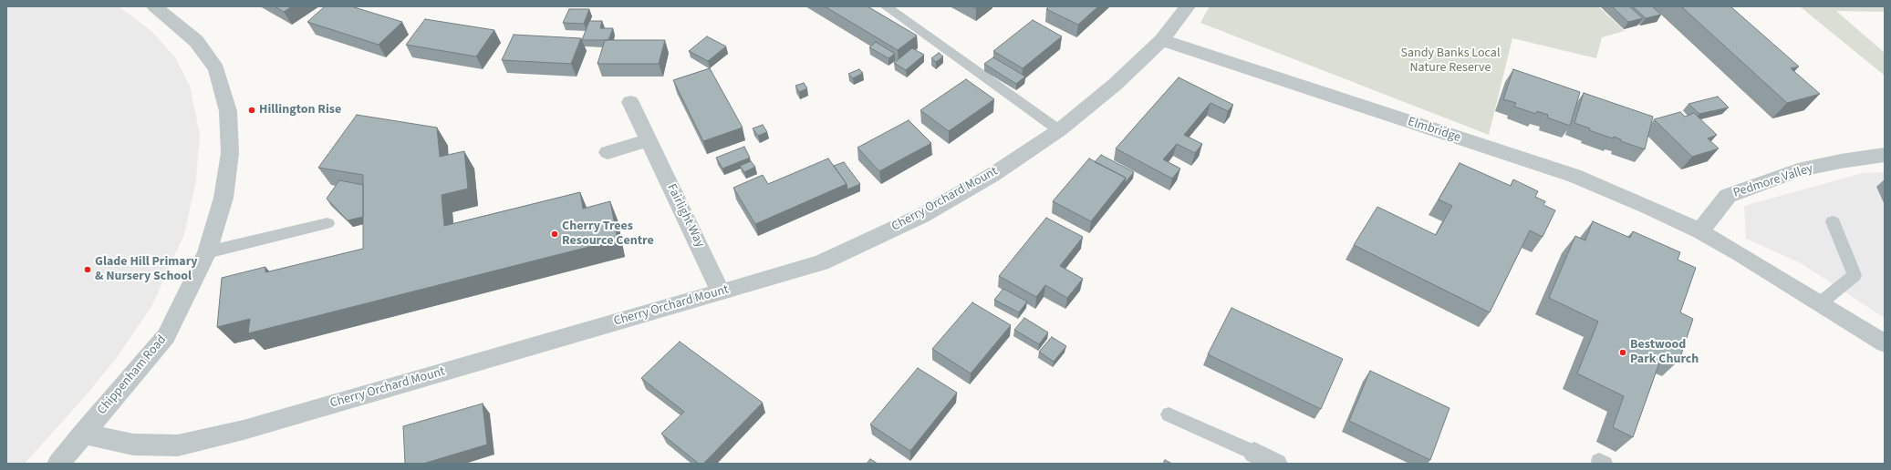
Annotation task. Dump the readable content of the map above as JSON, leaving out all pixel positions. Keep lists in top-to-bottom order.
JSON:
{
  "streets": {
    "street": [
      "Elmbridge",
      "Pedmore Valley",
      "Cherry Orchard Mount",
      "Fairlight Way",
      "Chippenham Road"
    ]
  },
  "crossings": [
    ["Elmbridge", "Pedmore Valley"],
    ["Elmbridge", "Cherry Orchard Mount"],
    ["Cherry Orchard Mount", "Fairlight Way"],
    ["Cherry Orchard Mount", "Chippenham Road"]
  ],
  "parks": ["Sandy Banks Local Nature Reserve"],
  "places": [
    "Hillington Rise",
    "Cherry Trees Resource Centre",
    "Glade Hill Primary & Nursery School",
    "Bestwood Park Church"
  ]
}
